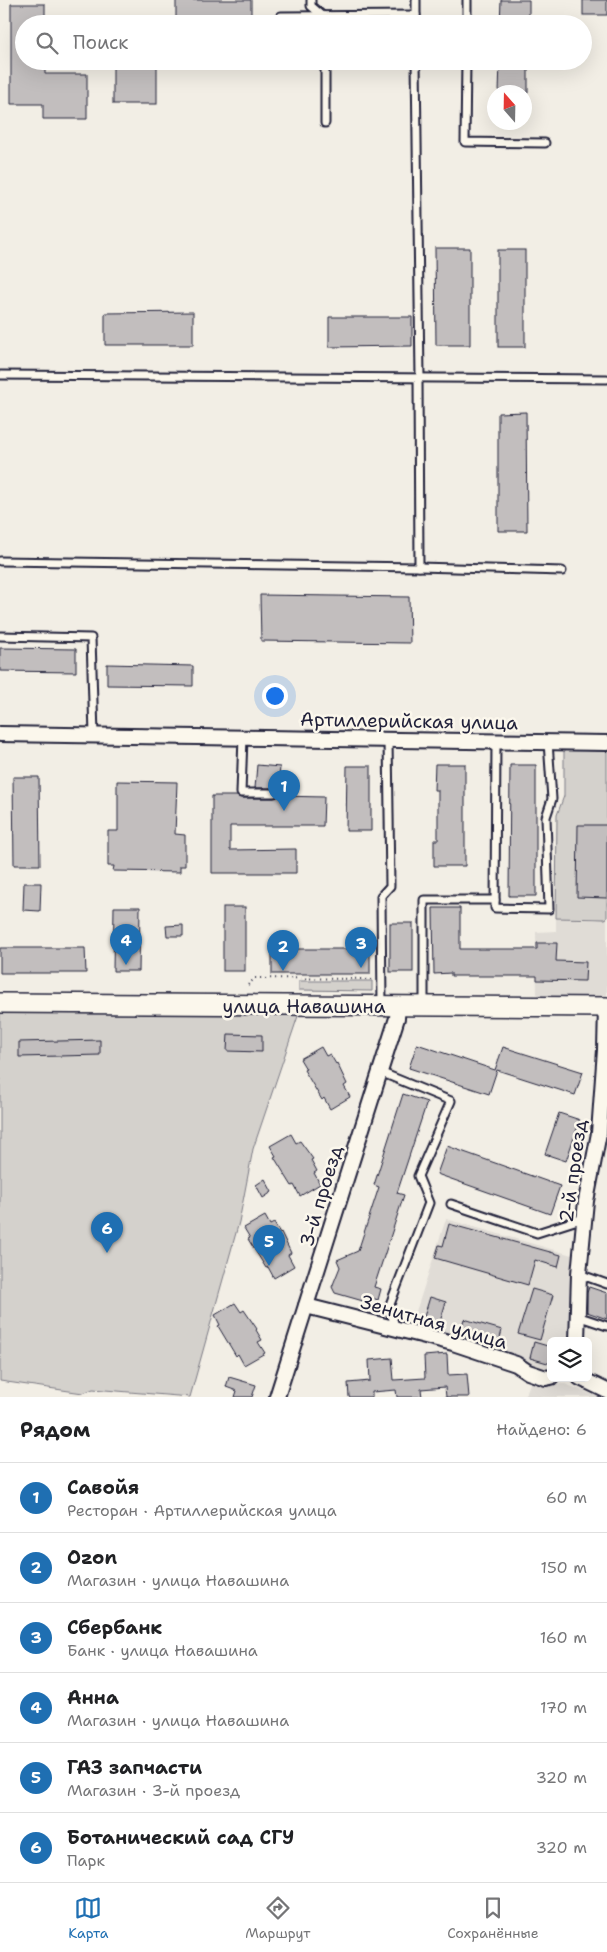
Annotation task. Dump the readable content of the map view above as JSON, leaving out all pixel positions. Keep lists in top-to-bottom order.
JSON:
{
  "streets": {
    "main road": ["улица Навашина"],
    "street": [
      "Артиллерийская улица",
      "2-й проезд",
      "3-й проезд",
      "Зенитная улица"
    ]
  },
  "crossings": [
    ["улица Навашина", "2-й проезд"],
    ["улица Навашина", "3-й проезд"],
    ["3-й проезд", "Зенитная улица"]
  ],
  "north": "top",
  "page": {
    "search": "Поиск",
    "pins": [
      "1",
      "4",
      "3",
      "2",
      "6",
      "5"
    ],
    "heading": ["Рядом", "Найдено: 6"],
    "list": [
      {
        "mark": "1",
        "name": "Савойя",
        "note": "Ресторан · Артиллерийская улица",
        "value": "60 m"
      },
      {
        "mark": "2",
        "name": "Ozon",
        "note": "Магазин · улица Навашина",
        "value": "150 m"
      },
      {
        "mark": "3",
        "name": "Сбербанк",
        "note": "Банк · улица Навашина",
        "value": "160 m"
      },
      {
        "mark": "4",
        "name": "Анна",
        "note": "Магазин · улица Навашина",
        "value": "170 m"
      },
      {
        "mark": "5",
        "name": "ГАЗ запчасти",
        "note": "Магазин · 3-й проезд",
        "value": "320 m"
      },
      {
        "mark": "6",
        "name": "Ботанический сад СГУ",
        "note": "Парк",
        "value": "320 m"
      }
    ],
    "nav": ["Карта", "Маршрут", "Сохранённые"]
  }
}
